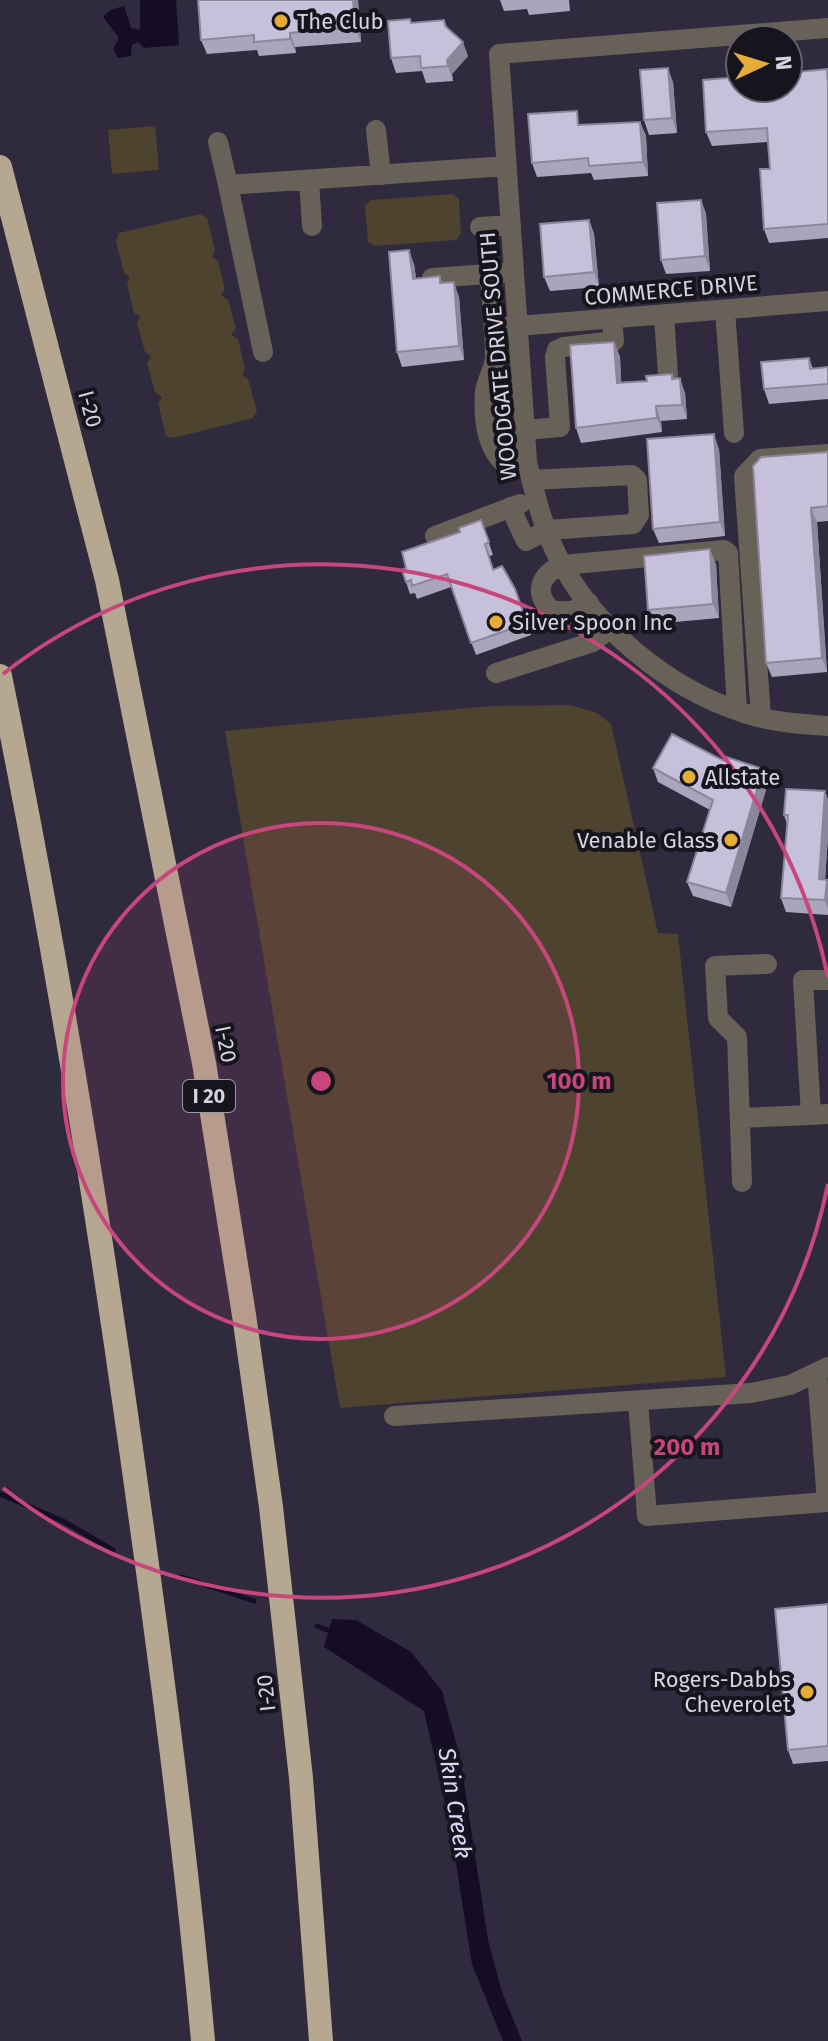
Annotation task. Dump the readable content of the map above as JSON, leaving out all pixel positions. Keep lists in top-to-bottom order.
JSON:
{
  "streets": {
    "highway": ["I-20", "I 20"],
    "street": ["COMMERCE DRIVE", "WOODGATE DRIVE SOUTH"]
  },
  "crossings": [
    ["COMMERCE DRIVE", "WOODGATE DRIVE SOUTH"]
  ],
  "water": ["Skin Creek"],
  "places": [
    "The Club",
    "Silver Spoon Inc",
    "Allstate",
    "Venable Glass",
    "Rogers-Dabbs Cheverolet"
  ],
  "north": "right",
  "rings": ["100 m", "200 m"]
}
